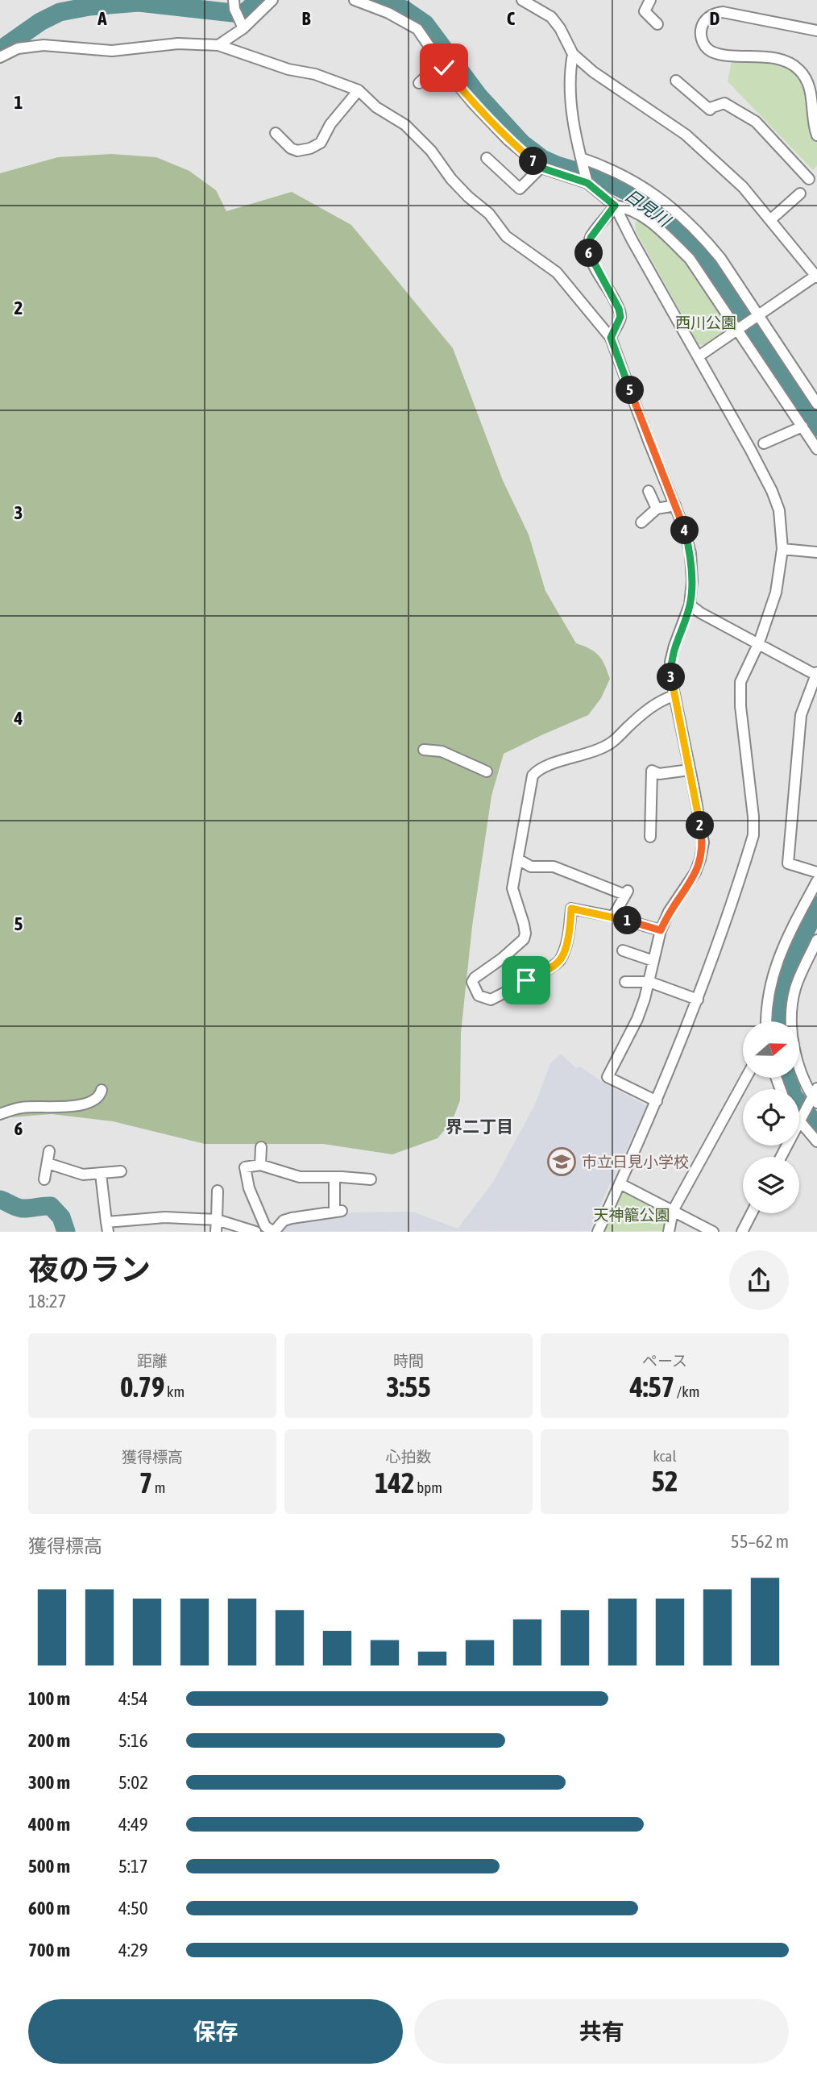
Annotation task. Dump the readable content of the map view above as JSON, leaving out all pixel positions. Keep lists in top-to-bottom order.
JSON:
{
  "districts": ["界二丁目"],
  "water": ["日見川"],
  "parks": ["西川公園", "天神籠公園"],
  "places": {
    "school or university": ["市立日見小学校"]
  },
  "north": "right",
  "page": {
    "pins": [
      "7",
      "6",
      "5",
      "4",
      "3",
      "2",
      "1"
    ],
    "heading": ["夜のラン", "18:27"],
    "stats": [
      ["距離", "0.79 km"],
      ["時間", "3:55"],
      ["ペース", "4:57 /km"],
      ["獲得標高", "7 m"],
      ["心拍数", "142 bpm"],
      ["kcal", "52"]
    ],
    "chart": ["獲得標高", "55–62 m"],
    "list": [
      {
        "name": "100 m",
        "note": "4:54"
      },
      {
        "name": "200 m",
        "note": "5:16"
      },
      {
        "name": "300 m",
        "note": "5:02"
      },
      {
        "name": "400 m",
        "note": "4:49"
      },
      {
        "name": "500 m",
        "note": "5:17"
      },
      {
        "name": "600 m",
        "note": "4:50"
      },
      {
        "name": "700 m",
        "note": "4:29"
      }
    ],
    "buttons": ["保存", "共有"]
  },
  "grid": {
    "columns": [
      "A",
      "B",
      "C",
      "D"
    ],
    "rows": [
      "1",
      "2",
      "3",
      "4",
      "5",
      "6"
    ]
  }
}
